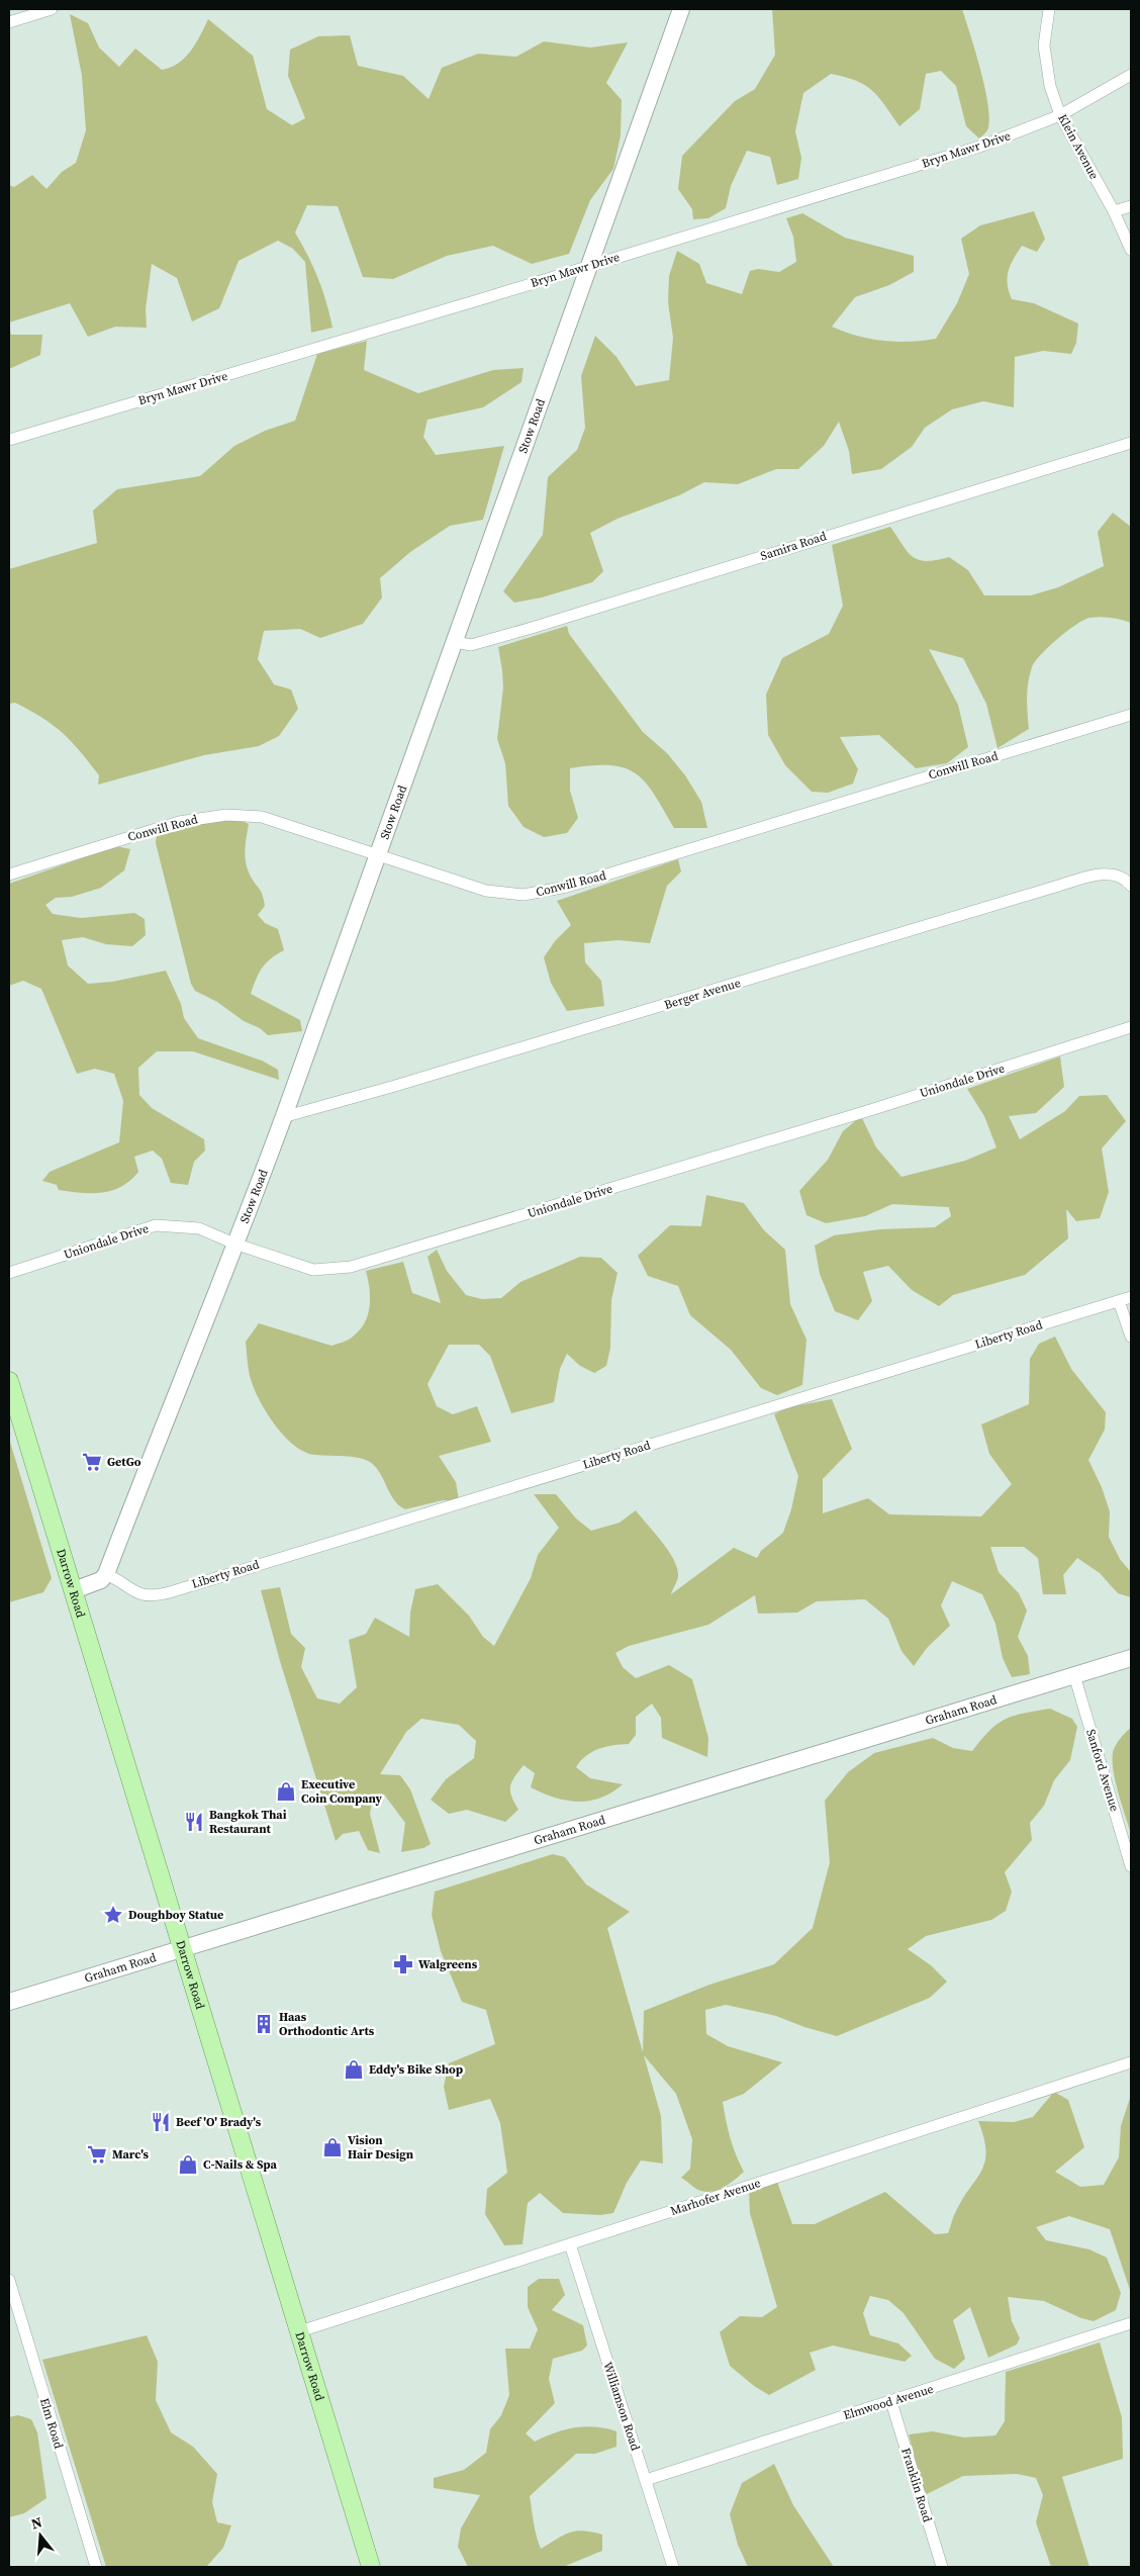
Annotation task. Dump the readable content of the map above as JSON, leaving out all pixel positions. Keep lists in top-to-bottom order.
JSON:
{
  "streets": {
    "main road": ["Darrow Road"],
    "street": [
      "Klein Avenue",
      "Bryn Mawr Drive",
      "Stow Road",
      "Samira Road",
      "Conwill Road",
      "Berger Avenue",
      "Uniondale Drive",
      "Liberty Road",
      "Graham Road",
      "Sanford Avenue",
      "Marhofer Avenue",
      "Elmwood Avenue",
      "Williamson Road",
      "Elm Road",
      "Franklin Road"
    ]
  },
  "crossings": [
    ["Klein Avenue", "Bryn Mawr Drive"],
    ["Bryn Mawr Drive", "Stow Road"],
    ["Stow Road", "Samira Road"],
    ["Stow Road", "Conwill Road"],
    ["Stow Road", "Berger Avenue"],
    ["Stow Road", "Uniondale Drive"],
    ["Stow Road", "Liberty Road"],
    ["Darrow Road", "Graham Road"],
    ["Darrow Road", "Marhofer Avenue"],
    ["Graham Road", "Sanford Avenue"],
    ["Marhofer Avenue", "Williamson Road"],
    ["Elmwood Avenue", "Williamson Road"],
    ["Elmwood Avenue", "Franklin Road"]
  ],
  "places": {
    "supermarket": ["GetGo", "Marc's"],
    "shop": [
      "Executive Coin Company",
      "Eddy's Bike Shop",
      "Vision Hair Design",
      "C-Nails & Spa"
    ],
    "restaurant": ["Bangkok Thai Restaurant", "Beef 'O' Brady's"],
    "place": ["Doughboy Statue"],
    "pharmacy": ["Walgreens"],
    "building": ["Haas Orthodontic Arts"]
  },
  "north": "top"
}
